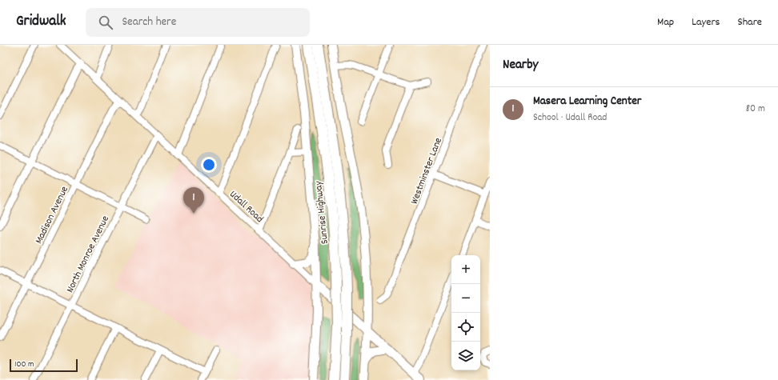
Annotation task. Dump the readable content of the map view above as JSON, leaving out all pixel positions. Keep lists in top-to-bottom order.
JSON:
{
  "streets": {
    "highway": ["Sunrise Highway"],
    "main road": ["Udall Road"],
    "street": ["Westminster Lane", "Madison Avenue", "North Monroe Avenue"]
  },
  "crossings": [
    ["Udall Road", "Sunrise Highway"],
    ["Udall Road", "Madison Avenue"],
    ["Udall Road", "North Monroe Avenue"]
  ],
  "scale_bar": "100 m",
  "page": {
    "header": "Gridwalk",
    "search": "Search here",
    "nav": ["Map", "Layers", "Share"],
    "heading": "Nearby",
    "list": [
      {
        "mark": "1",
        "name": "Masera Learning Center",
        "note": "School · Udall Road",
        "value": "80 m"
      }
    ],
    "pins": "1",
    "map_buttons": ["+", "−"],
    "scale": "100 m"
  }
}
